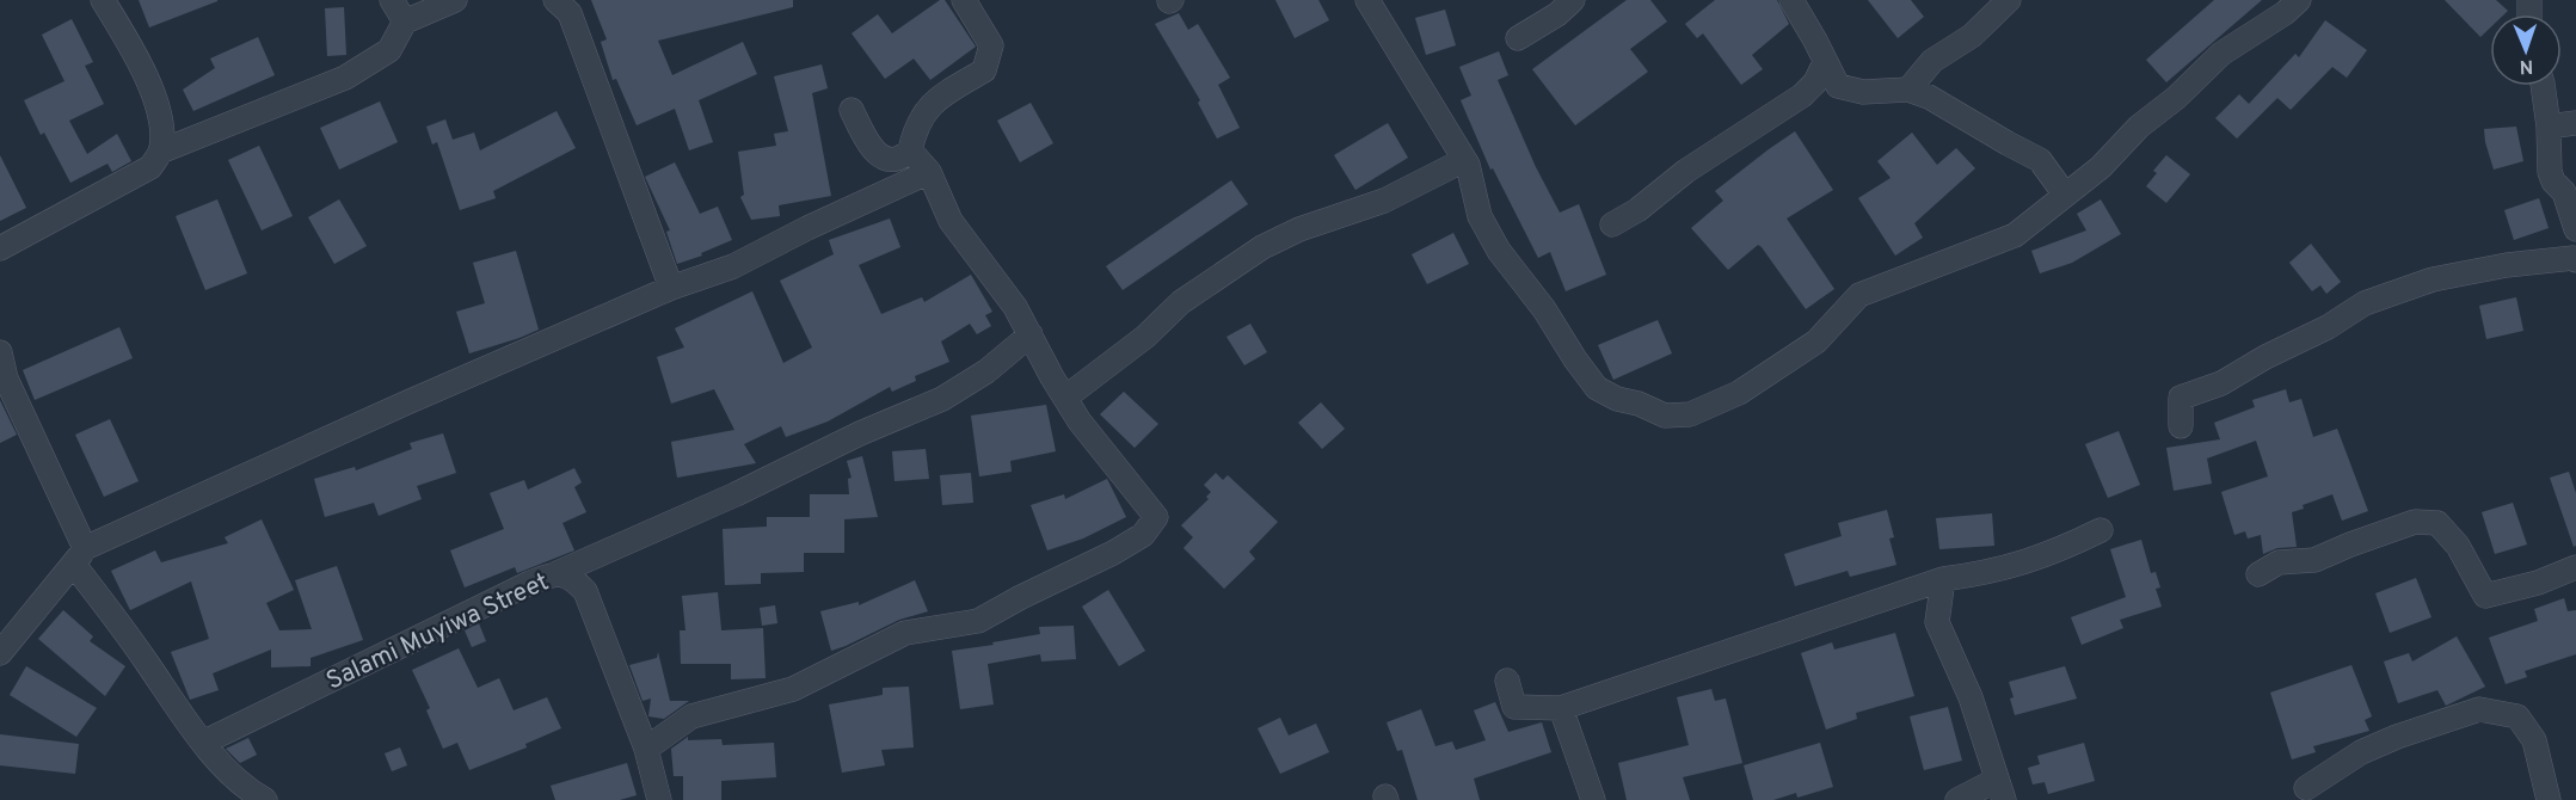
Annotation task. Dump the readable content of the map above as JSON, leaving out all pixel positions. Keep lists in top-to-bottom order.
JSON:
{
  "streets": {
    "street": ["Salami Muyiwa Street"]
  },
  "north": "bottom"
}
